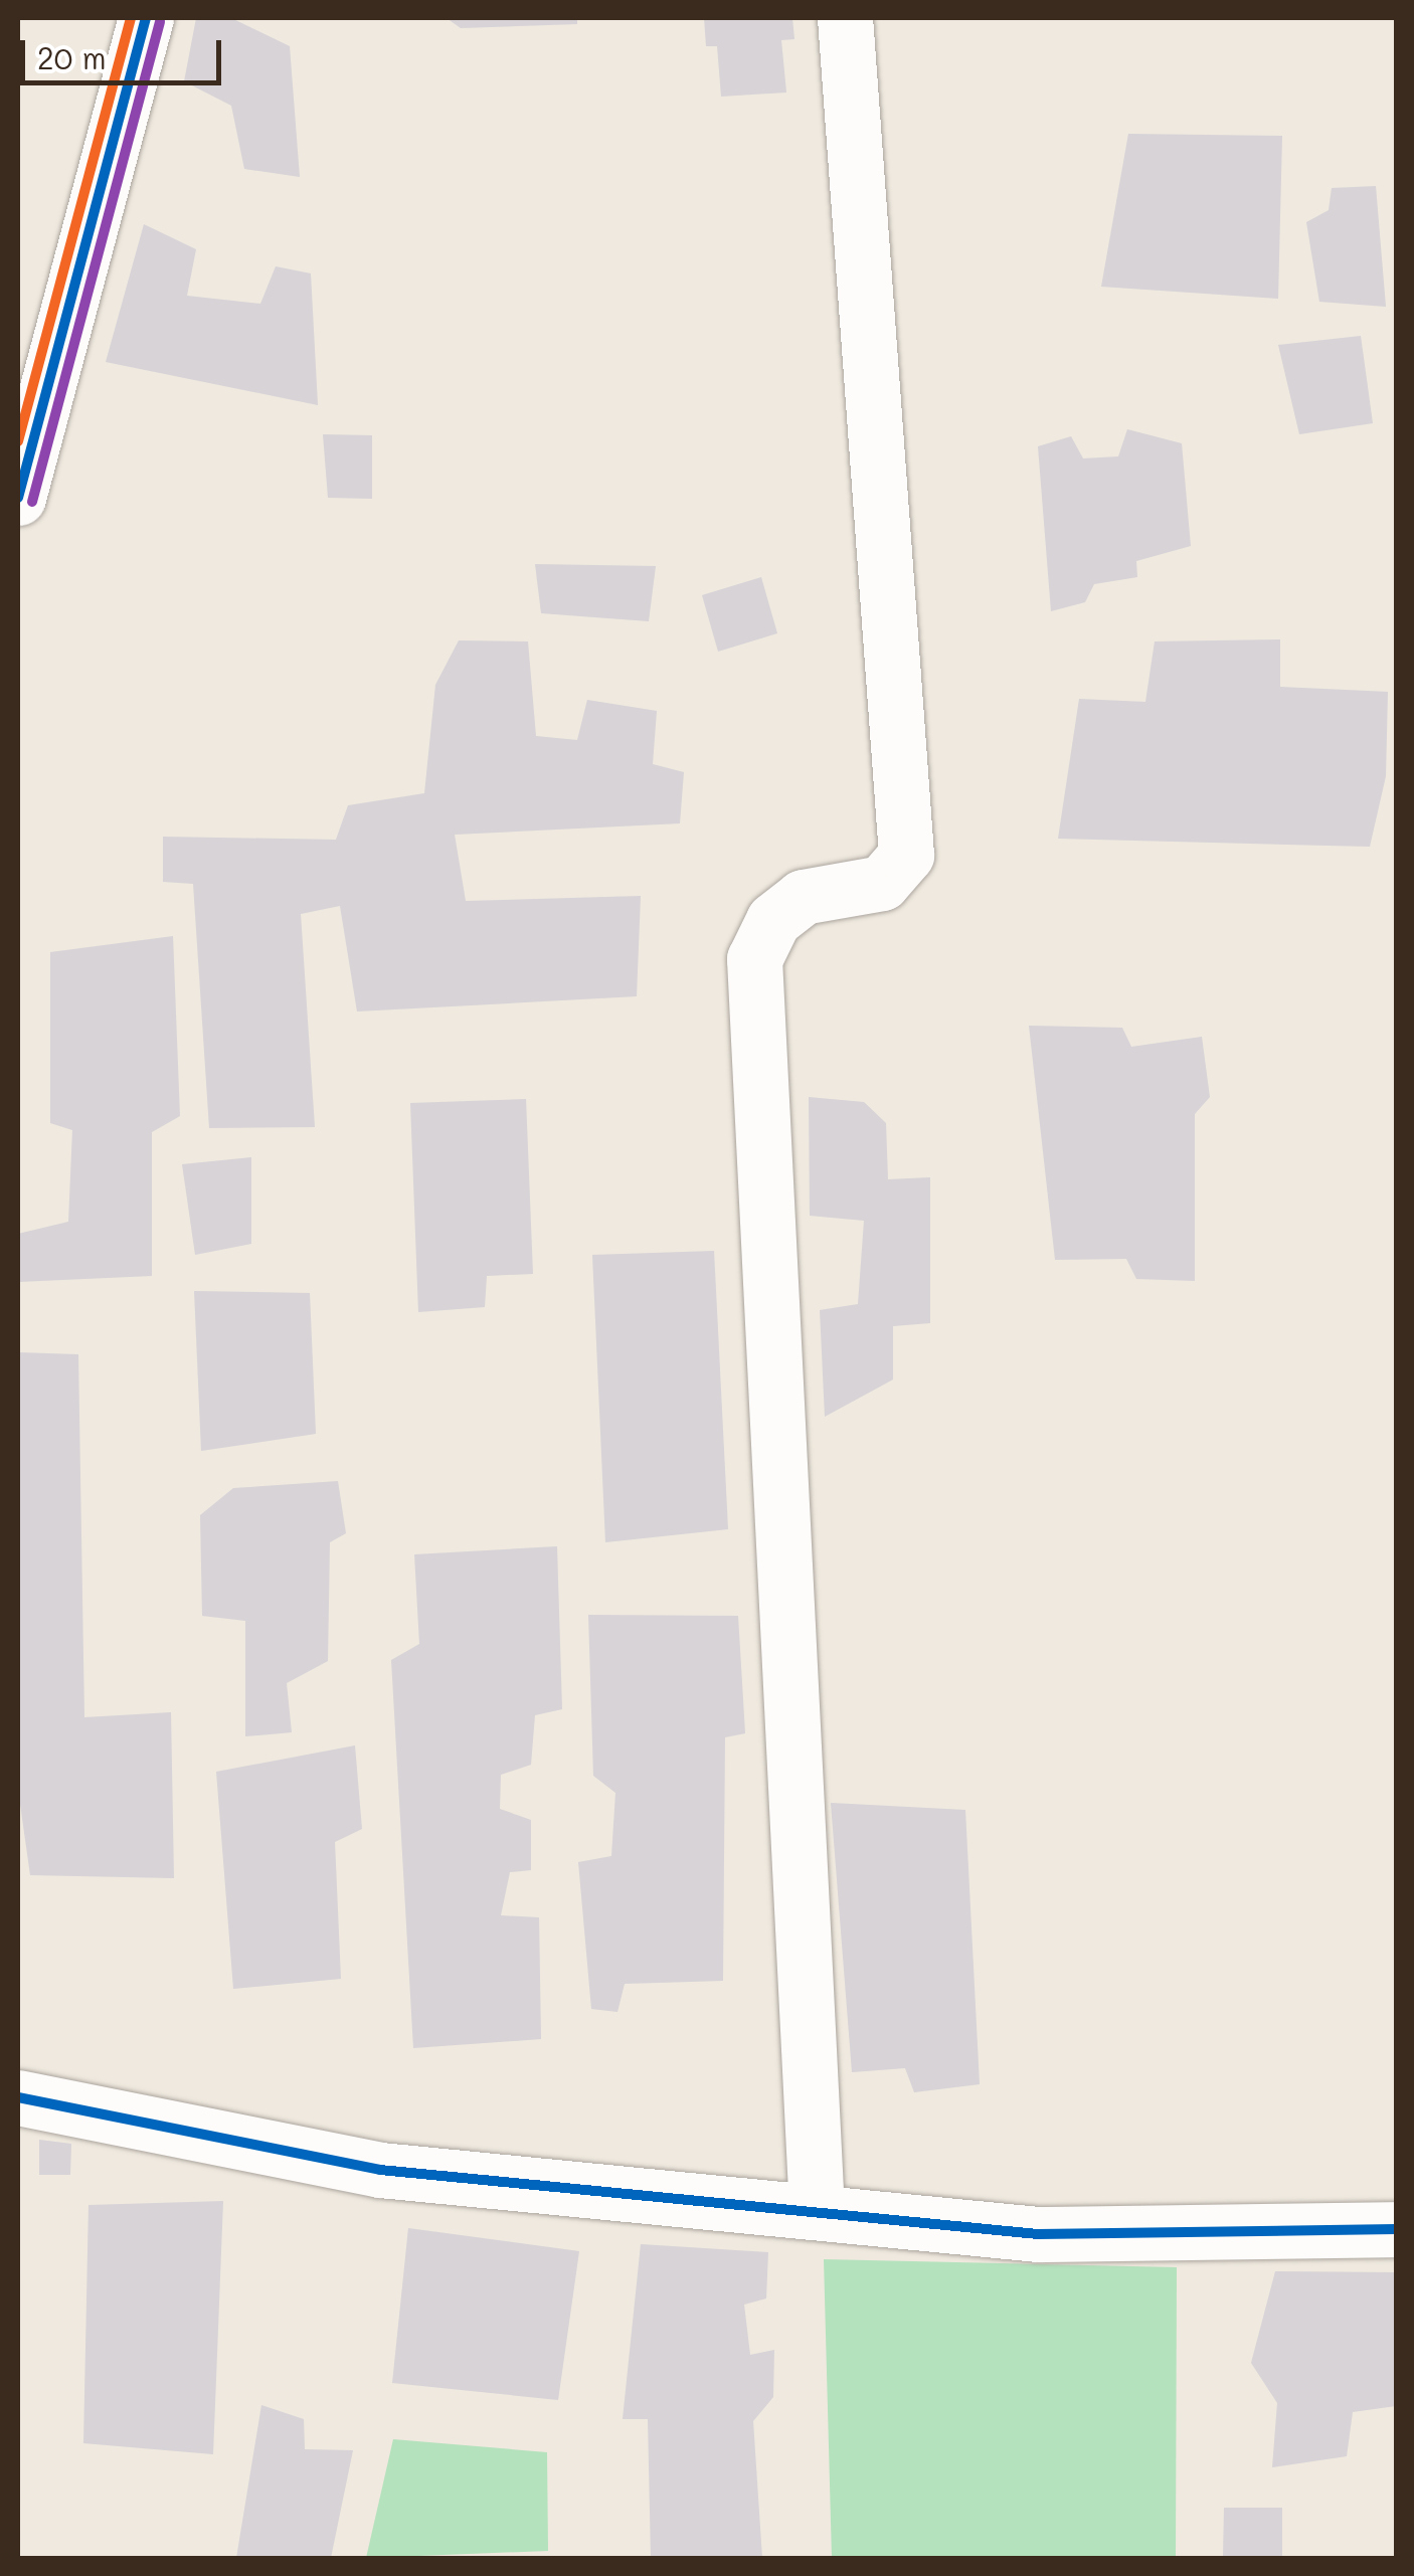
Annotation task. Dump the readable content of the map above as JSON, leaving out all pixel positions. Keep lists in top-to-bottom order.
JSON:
{
  "scale_bar": "20 m"
}
